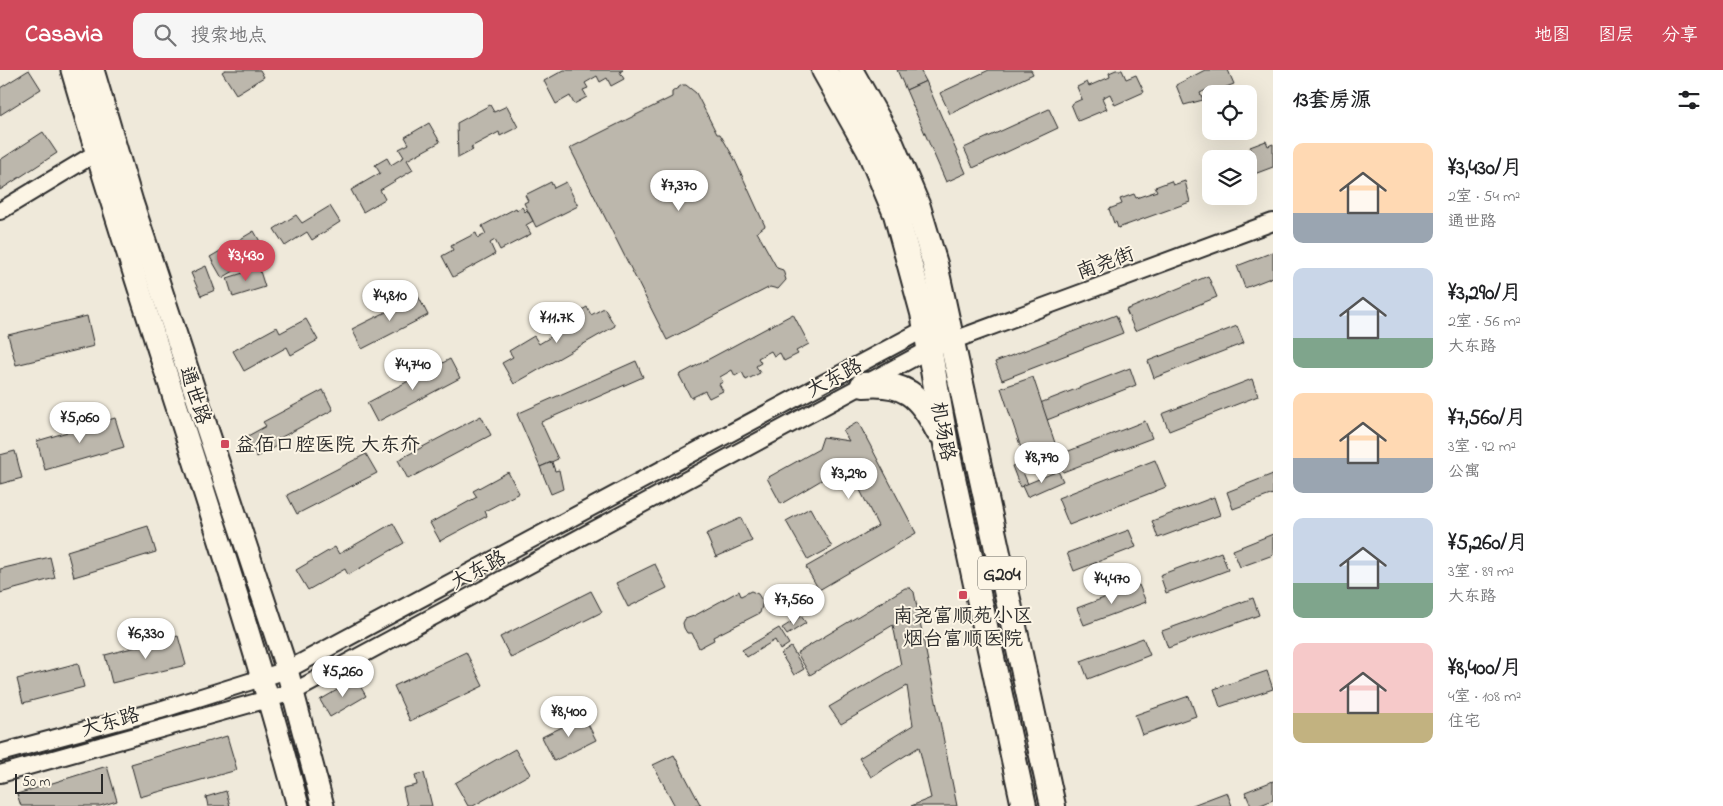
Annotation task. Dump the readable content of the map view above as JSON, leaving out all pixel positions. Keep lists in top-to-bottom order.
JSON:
{
  "streets": {
    "highway": ["机场路", "G204"],
    "main road": ["通世路"],
    "street": ["南尧街", "大东路"]
  },
  "crossings": [
    ["南尧街", "大东路"],
    ["南尧街", "机场路"],
    ["大东路", "通世路"],
    ["大东路", "机场路"]
  ],
  "places": {
    "transit": ["益佰口腔医院 大东夼", "南尧富顺苑小区 烟台富顺医院"]
  },
  "scale_bar": "50 m",
  "page": {
    "header": "Casavia",
    "search": "搜索地点",
    "nav": ["地图", "图层", "分享"],
    "heading": "13套房源",
    "list": [
      {
        "name": "¥3,430/月",
        "note": "2室 · 54 m² · 通世路"
      },
      {
        "name": "¥3,290/月",
        "note": "2室 · 56 m² · 大东路"
      },
      {
        "name": "¥7,560/月",
        "note": "3室 · 92 m² · 公寓"
      },
      {
        "name": "¥5,260/月",
        "note": "3室 · 89 m² · 大东路"
      },
      {
        "name": "¥8,400/月",
        "note": "4室 · 108 m² · 住宅"
      }
    ],
    "price": [
      "¥7,370",
      "¥3,430",
      "¥4,810",
      "¥11.7K",
      "¥4,740",
      "¥5,060",
      "¥8,790",
      "¥3,290",
      "¥4,470",
      "¥7,560",
      "¥6,330",
      "¥5,260",
      "¥8,400"
    ],
    "scale": "50 m"
  }
}
